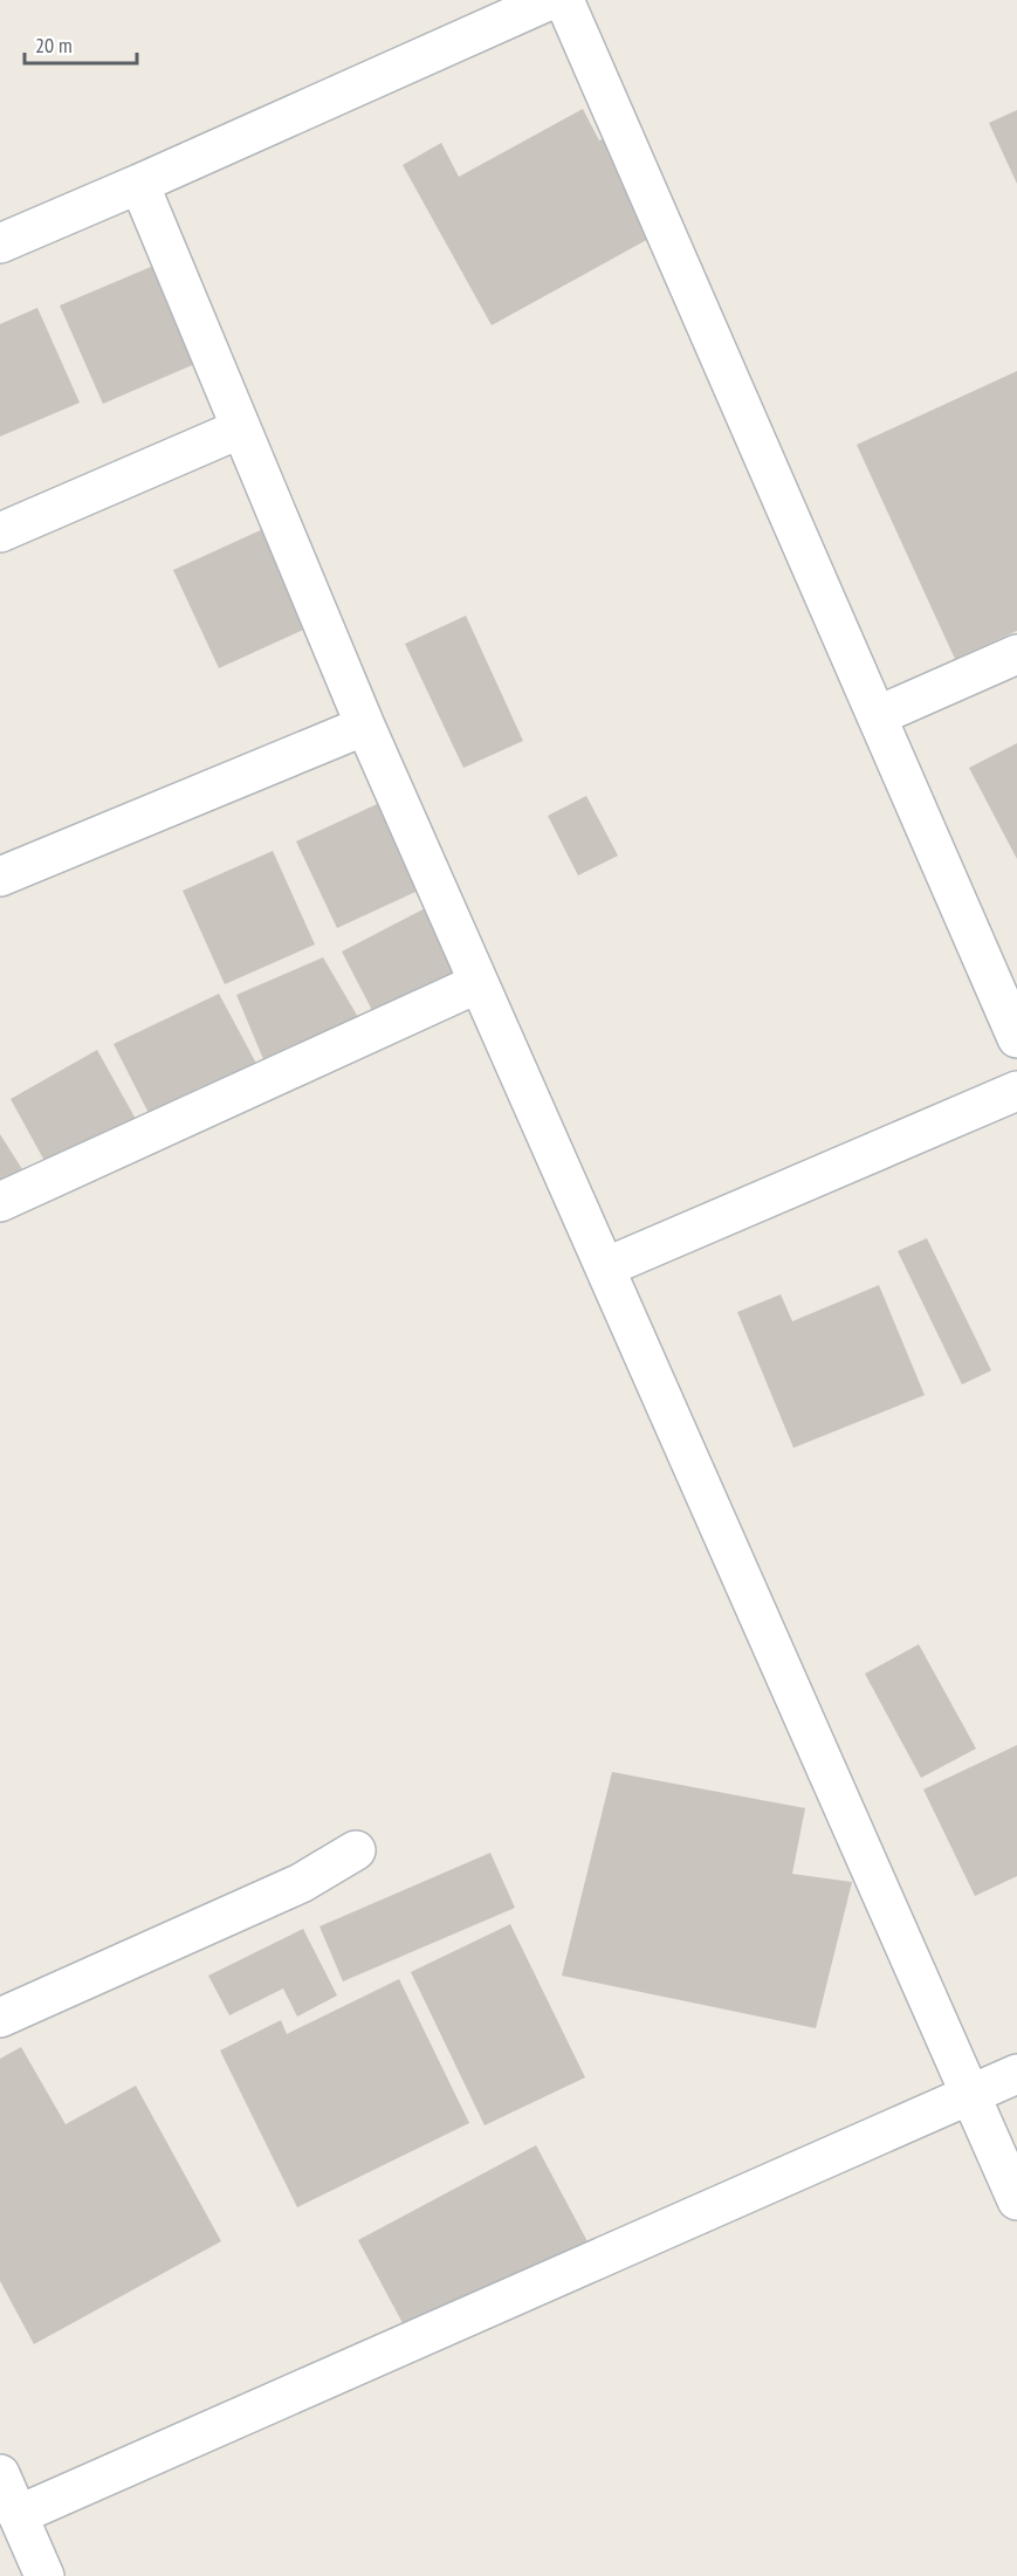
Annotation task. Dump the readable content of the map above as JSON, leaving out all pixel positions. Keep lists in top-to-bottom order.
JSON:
{
  "scale_bar": "20 m"
}
